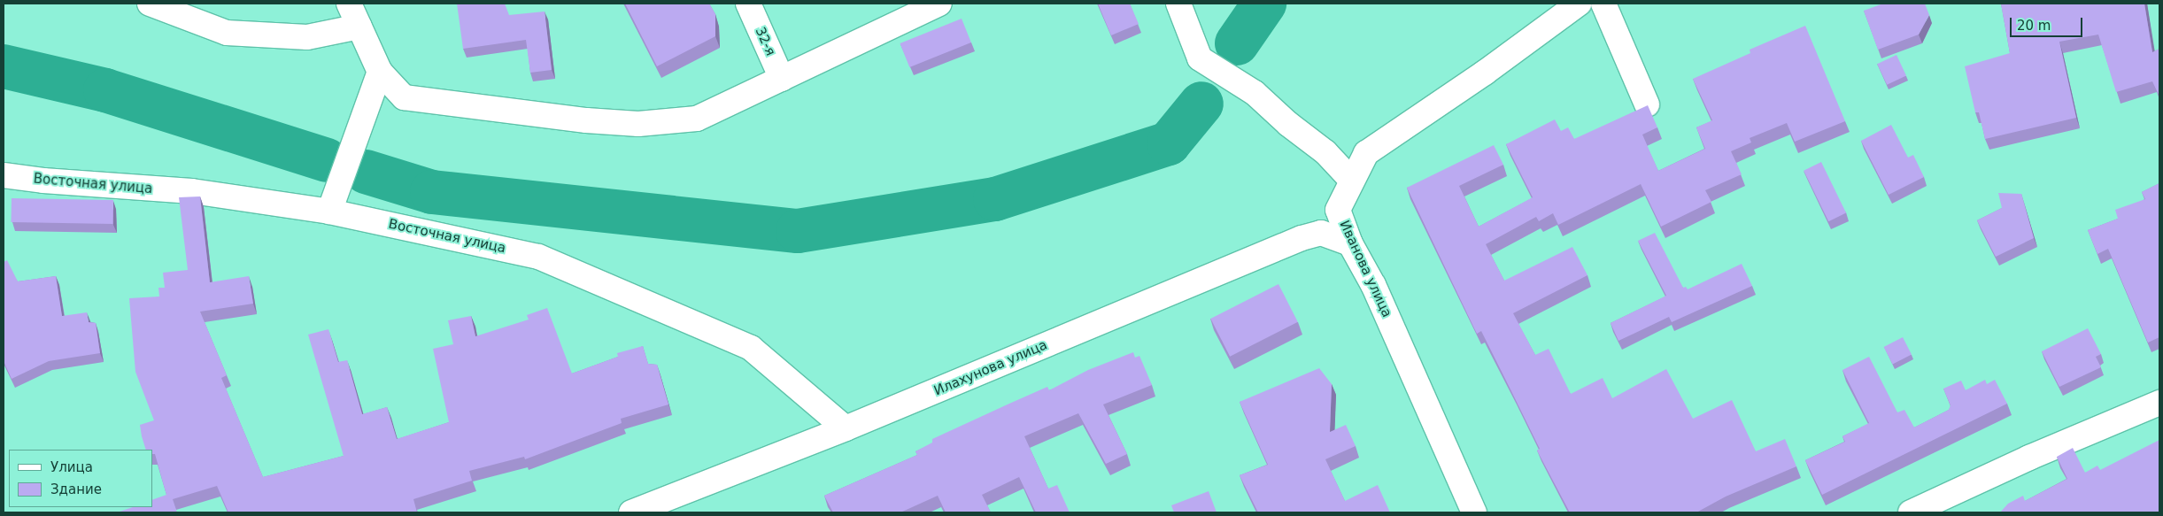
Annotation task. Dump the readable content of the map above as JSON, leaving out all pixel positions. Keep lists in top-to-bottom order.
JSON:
{
  "streets": {
    "street": [
      "32-я",
      "Восточная улица",
      "Иванова улица",
      "Илахунова улица"
    ]
  },
  "crossings": [
    ["Восточная улица", "Илахунова улица"],
    ["Иванова улица", "Илахунова улица"]
  ],
  "legend": ["Улица", "Здание"],
  "scale_bar": "20 m"
}
